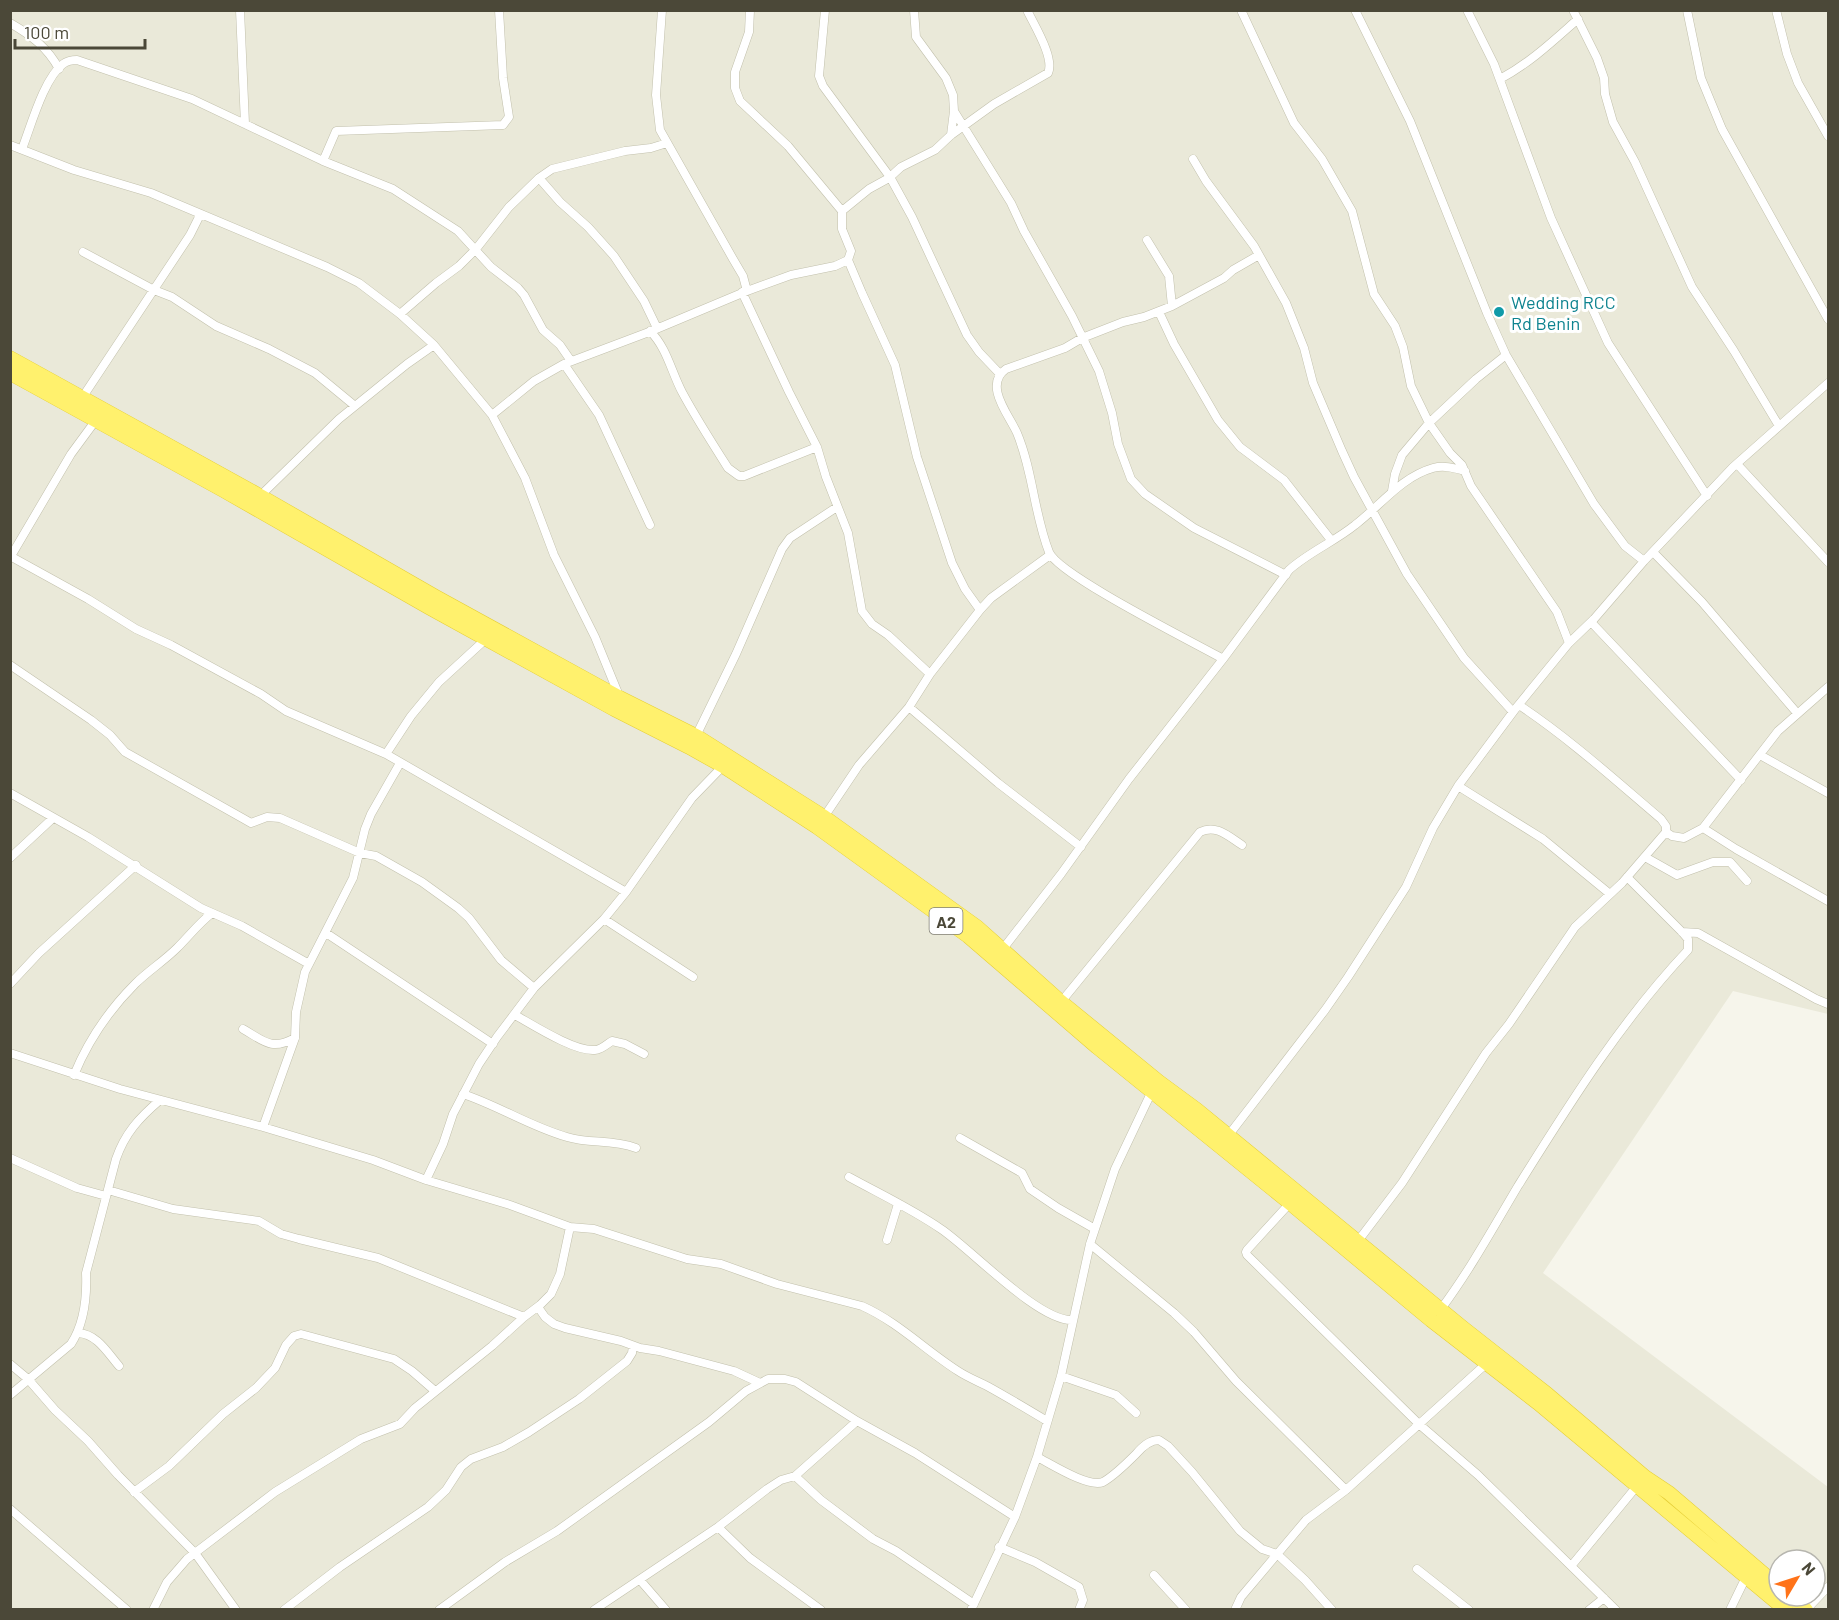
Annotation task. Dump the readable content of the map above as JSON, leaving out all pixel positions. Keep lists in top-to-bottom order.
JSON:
{
  "streets": {
    "highway": ["A2"]
  },
  "places": ["Wedding RCC Rd Benin"],
  "scale_bar": "100 m",
  "north": "top right"
}
